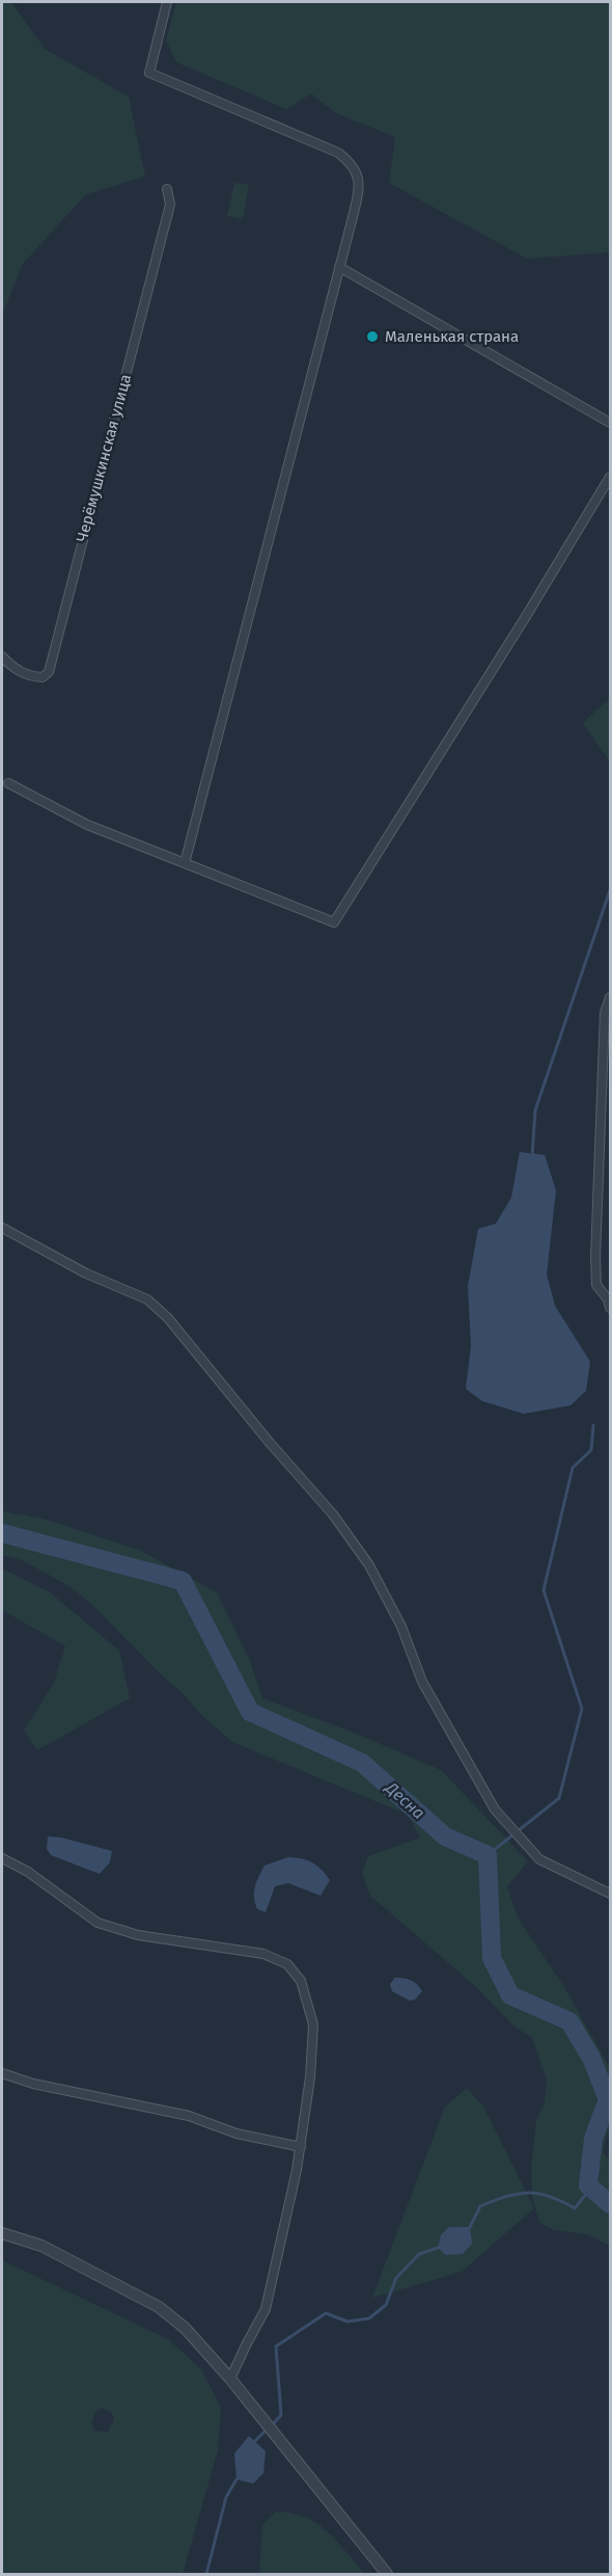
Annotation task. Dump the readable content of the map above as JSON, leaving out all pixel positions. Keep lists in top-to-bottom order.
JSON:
{
  "streets": {
    "street": ["Черёмушкинская улица"]
  },
  "water": ["Десна"],
  "places": ["Маленькая страна"]
}
